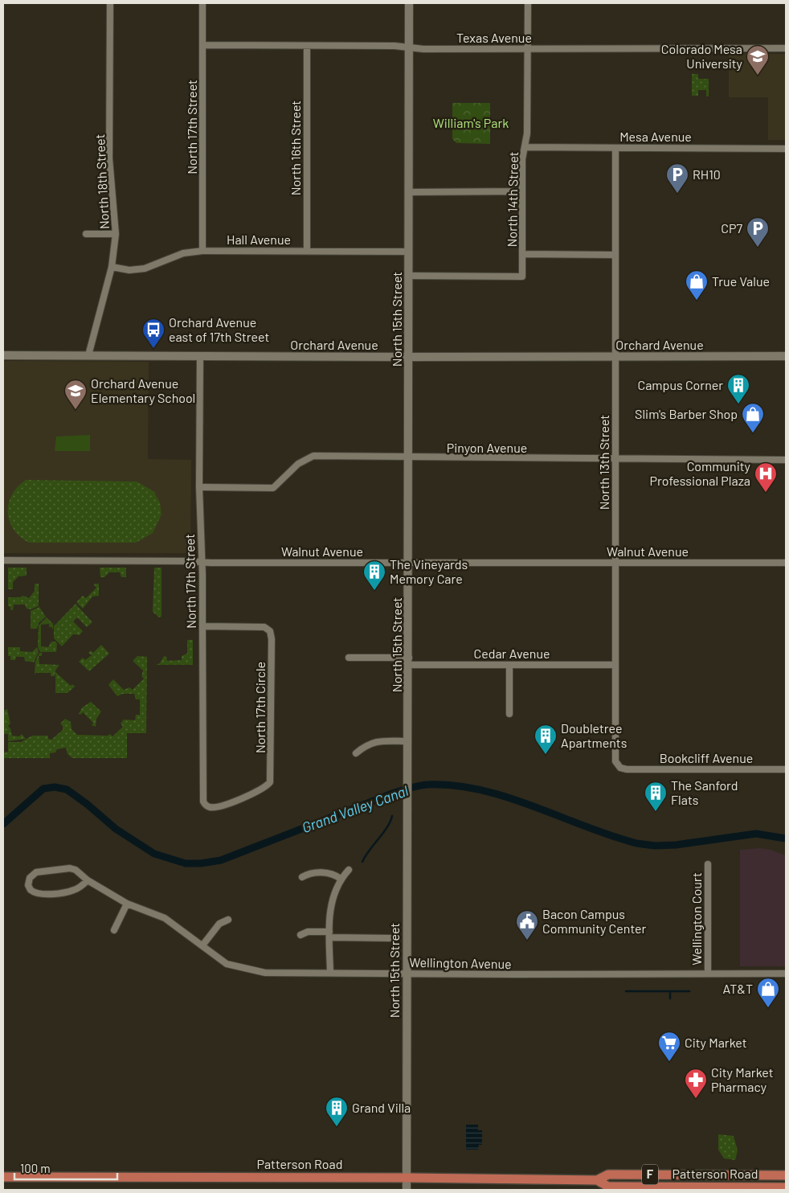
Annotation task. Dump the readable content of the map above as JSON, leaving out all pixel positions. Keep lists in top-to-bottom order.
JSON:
{
  "streets": {
    "main road": ["Patterson Road", "F"],
    "street": [
      "Texas Avenue",
      "North 17th Street",
      "Mesa Avenue",
      "North 16th Street",
      "North 18th Street",
      "North 14th Street",
      "Hall Avenue",
      "North 15th Street",
      "Orchard Avenue",
      "Pinyon Avenue",
      "North 13th Street",
      "Walnut Avenue",
      "Cedar Avenue",
      "North 17th Circle",
      "Bookcliff Avenue",
      "Wellington Court",
      "Wellington Avenue"
    ]
  },
  "crossings": [
    ["Texas Avenue", "North 17th Street"],
    ["Texas Avenue", "North 16th Street"],
    ["Texas Avenue", "North 14th Street"],
    ["Texas Avenue", "North 15th Street"],
    ["North 17th Street", "Hall Avenue"],
    ["North 17th Street", "Orchard Avenue"],
    ["North 17th Street", "Pinyon Avenue"],
    ["North 17th Street", "Walnut Avenue"],
    ["North 17th Street", "North 17th Circle"],
    ["Mesa Avenue", "North 14th Street"],
    ["Mesa Avenue", "North 13th Street"],
    ["North 16th Street", "Hall Avenue"],
    ["North 18th Street", "Hall Avenue"],
    ["North 18th Street", "Orchard Avenue"],
    ["North 14th Street", "North 15th Street"],
    ["Hall Avenue", "North 15th Street"],
    ["North 15th Street", "Orchard Avenue"],
    ["North 15th Street", "Pinyon Avenue"],
    ["North 15th Street", "Walnut Avenue"],
    ["North 15th Street", "Cedar Avenue"],
    ["North 15th Street", "Wellington Avenue"],
    ["North 15th Street", "Patterson Road"],
    ["Orchard Avenue", "North 13th Street"],
    ["Pinyon Avenue", "North 13th Street"],
    ["North 13th Street", "Walnut Avenue"],
    ["North 13th Street", "Cedar Avenue"],
    ["North 13th Street", "Bookcliff Avenue"],
    ["Wellington Court", "Wellington Avenue"]
  ],
  "water": ["Grand Valley Canal"],
  "parks": ["William's Park"],
  "places": {
    "school or university": ["Colorado Mesa University", "Orchard Avenue Elementary School"],
    "parking": ["RH10", "CP7"],
    "shop": ["True Value", "Slim's Barber Shop", "AT&T"],
    "bus stop": ["Orchard Avenue east of 17th Street"],
    "building": [
      "Campus Corner",
      "The Vineyards Memory Care",
      "Doubletree Apartments",
      "The Sanford Flats",
      "Grand Villa"
    ],
    "hospital": ["Community Professional Plaza"],
    "public building": ["Bacon Campus Community Center"],
    "supermarket": ["City Market"],
    "pharmacy": ["City Market Pharmacy"]
  },
  "scale_bar": "100 m"
}
